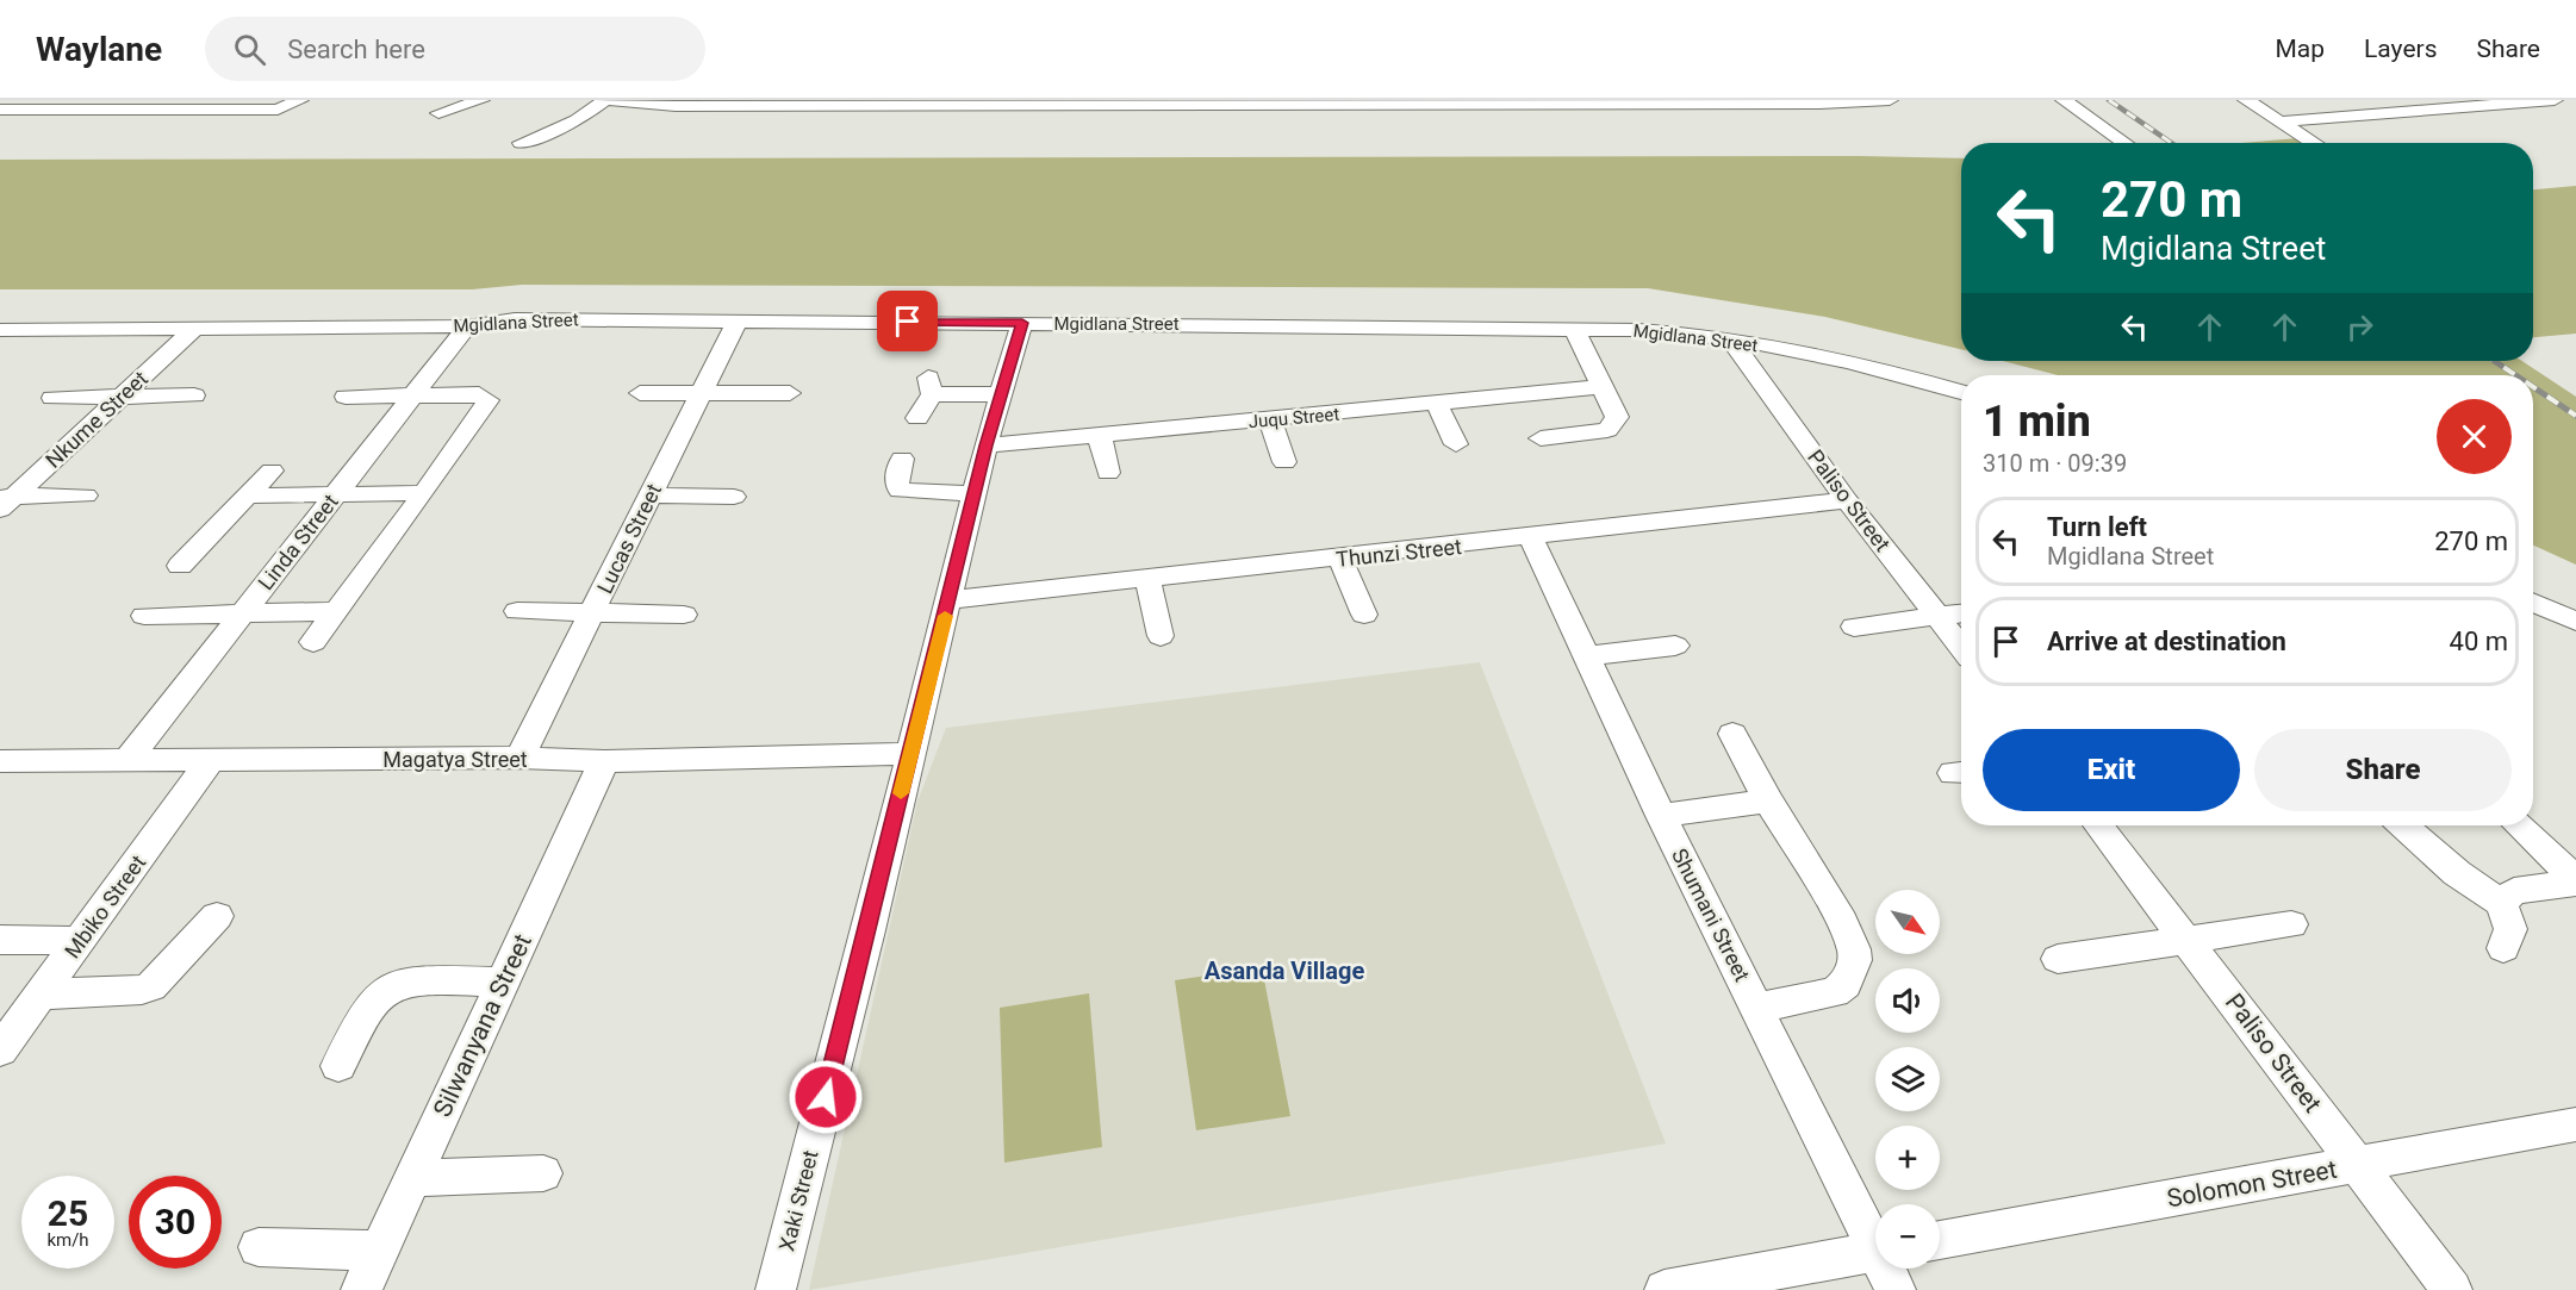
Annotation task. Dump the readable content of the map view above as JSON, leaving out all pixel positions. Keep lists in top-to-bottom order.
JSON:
{
  "streets": {
    "street": [
      "Mgidlana Street",
      "Juqu Street",
      "Nkume Street",
      "Paliso Street",
      "Lucas Street",
      "Linda Street",
      "Thunzi Street",
      "Magatya Street",
      "Mbiko Street",
      "Shumani Street",
      "Silwanyana Street",
      "Solomon Street",
      "Xaki Street"
    ]
  },
  "crossings": [
    ["Mgidlana Street", "Nkume Street"],
    ["Mgidlana Street", "Paliso Street"],
    ["Mgidlana Street", "Lucas Street"],
    ["Mgidlana Street", "Linda Street"],
    ["Mgidlana Street", "Xaki Street"],
    ["Juqu Street", "Xaki Street"],
    ["Paliso Street", "Thunzi Street"],
    ["Paliso Street", "Solomon Street"],
    ["Lucas Street", "Magatya Street"],
    ["Linda Street", "Magatya Street"],
    ["Thunzi Street", "Shumani Street"],
    ["Thunzi Street", "Xaki Street"],
    ["Magatya Street", "Mbiko Street"],
    ["Magatya Street", "Silwanyana Street"],
    ["Magatya Street", "Xaki Street"]
  ],
  "districts": ["Asanda Village"],
  "north": "bottom right",
  "page": {
    "header": "Waylane",
    "search": "Search here",
    "nav": ["Map", "Layers", "Share"],
    "turn": ["270 m", "Mgidlana Street"],
    "heading": ["1 min", "310 m · 09:39"],
    "list": [
      {
        "name": "Turn left",
        "note": "Mgidlana Street",
        "value": "270 m"
      },
      {
        "name": "Arrive at destination",
        "value": "40 m"
      }
    ],
    "buttons": ["Exit", "Share"],
    "map_buttons": ["+", "−"],
    "speed": "25 km/h",
    "limit": "30"
  }
}
